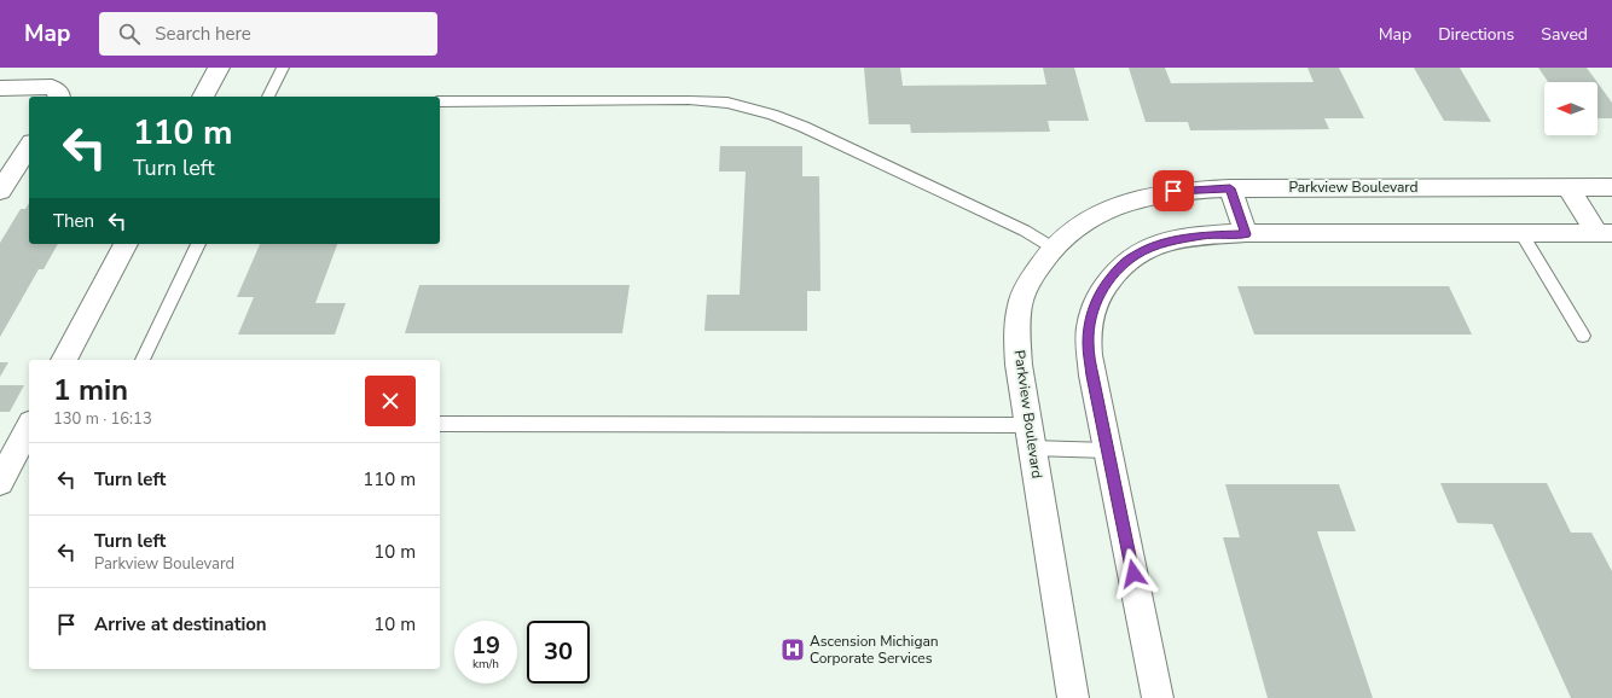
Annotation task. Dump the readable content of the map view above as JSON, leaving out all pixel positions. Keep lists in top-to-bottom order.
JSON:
{
  "streets": {
    "street": ["Parkview Boulevard"]
  },
  "places": {
    "hospital": ["Ascension Michigan Corporate Services"]
  },
  "north": "left",
  "page": {
    "header": "Map",
    "search": "Search here",
    "nav": ["Map", "Directions", "Saved"],
    "turn": ["110 m", "Turn left"],
    "then": "Then",
    "heading": ["1 min", "130 m · 16:13"],
    "list": [
      {
        "name": "Turn left",
        "value": "110 m"
      },
      {
        "name": "Turn left",
        "note": "Parkview Boulevard",
        "value": "10 m"
      },
      {
        "name": "Arrive at destination",
        "value": "10 m"
      }
    ],
    "speed": "19 km/h",
    "limit": "30"
  }
}
